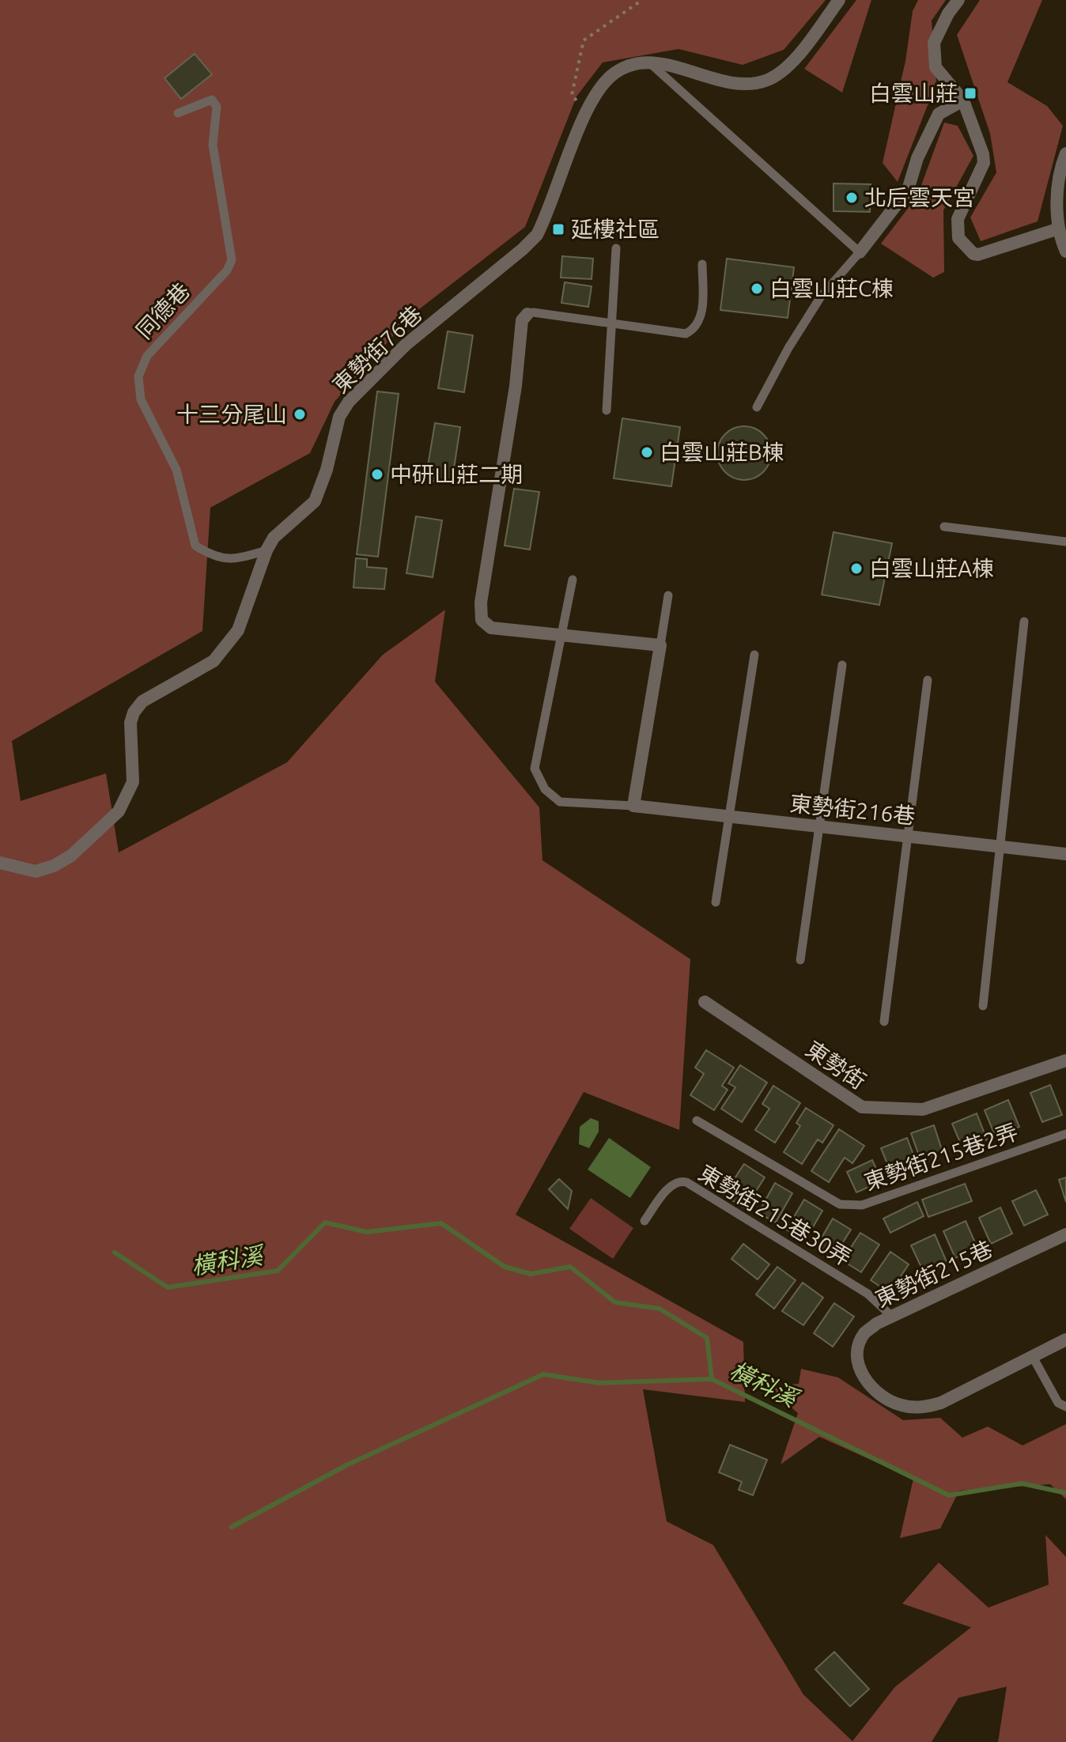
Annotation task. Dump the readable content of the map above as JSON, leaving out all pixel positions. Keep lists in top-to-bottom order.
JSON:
{
  "streets": {
    "street": [
      "東勢街76巷",
      "東勢街216巷",
      "東勢街",
      "東勢街215巷"
    ],
    "lane": ["同德巷", "東勢街215巷2弄", "東勢街215巷30弄"]
  },
  "crossings": [
    ["同德巷", "東勢街76巷"],
    ["東勢街215巷30弄", "東勢街215巷"]
  ],
  "water": ["橫科溪"],
  "places": {
    "transit": ["白雲山莊", "延樓社區"],
    "other": [
      "北后雲天宮",
      "白雲山莊C棟",
      "十三分尾山",
      "白雲山莊B棟",
      "中研山莊二期",
      "白雲山莊A棟"
    ]
  }
}
